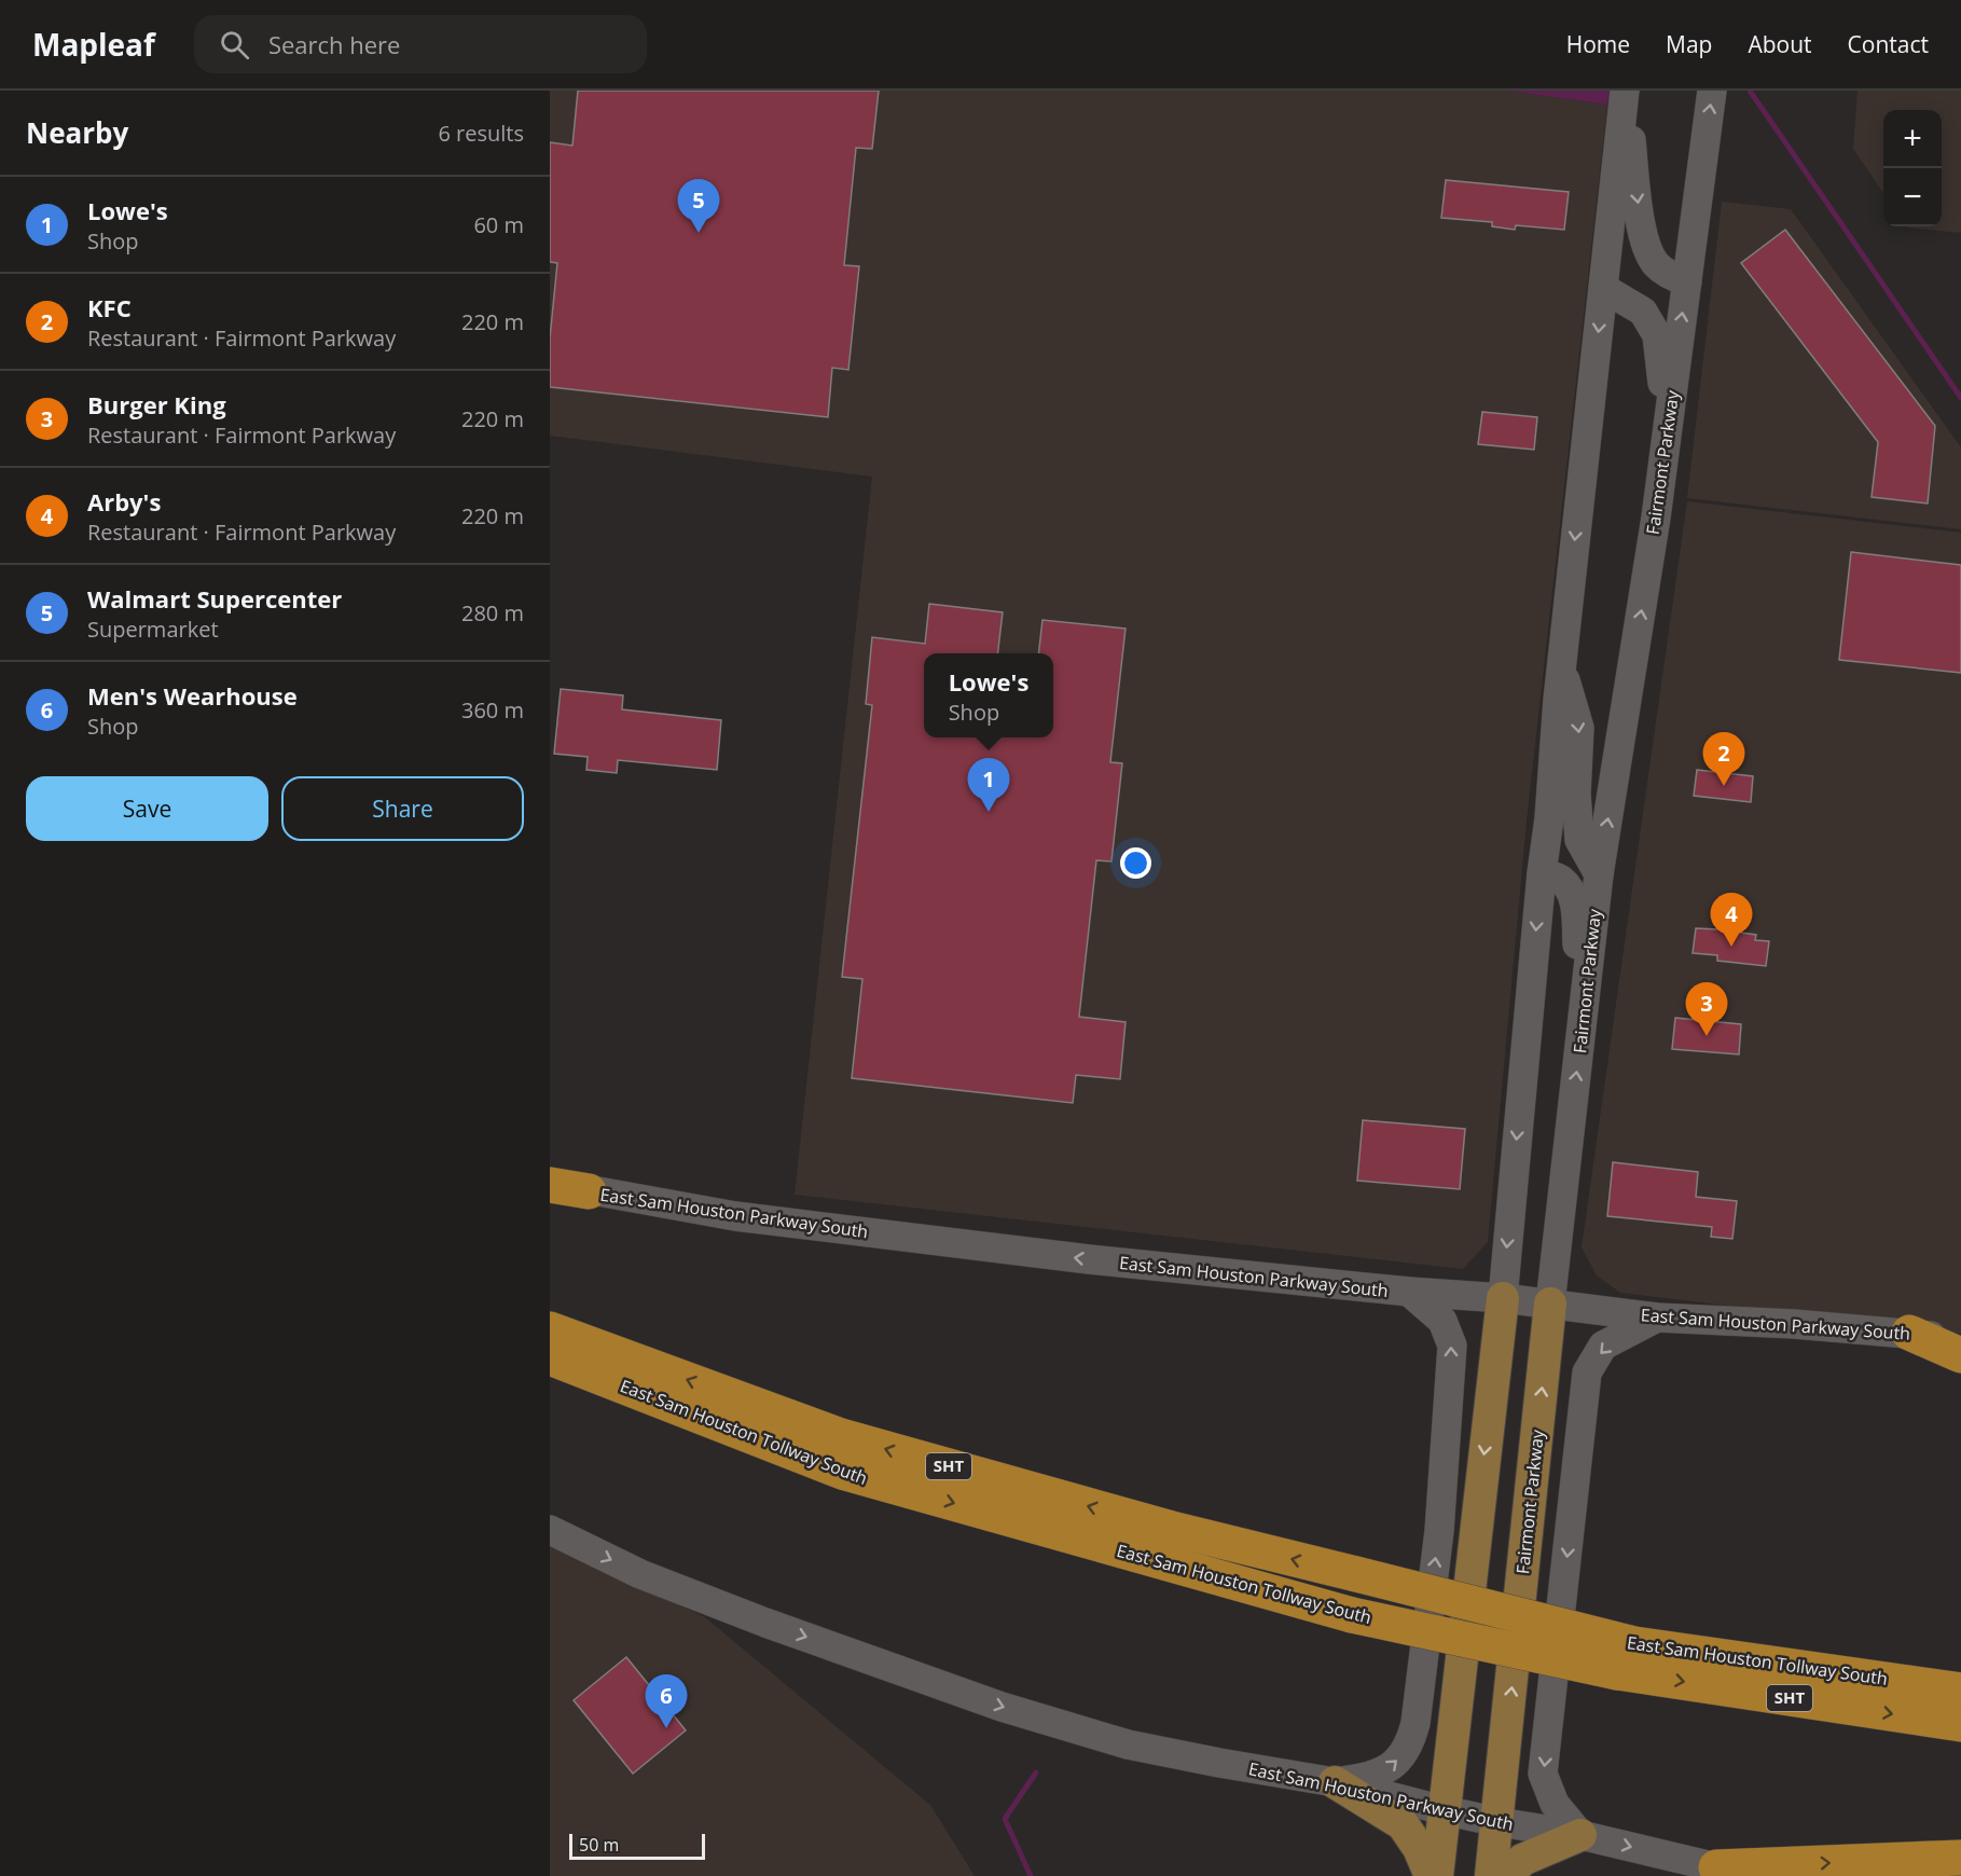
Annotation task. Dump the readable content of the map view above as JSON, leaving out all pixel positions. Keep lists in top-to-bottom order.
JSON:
{
  "streets": {
    "highway": ["East Sam Houston Tollway South", "SHT"],
    "main road": ["Fairmont Parkway", "East Sam Houston Parkway South"]
  },
  "crossings": [
    ["Fairmont Parkway", "East Sam Houston Parkway South"]
  ],
  "scale_bar": "50 m",
  "page": {
    "header": "Mapleaf",
    "search": "Search here",
    "nav": [
      "Home",
      "Map",
      "About",
      "Contact"
    ],
    "heading": ["Nearby", "6 results"],
    "map_buttons": ["+", "−"],
    "list": [
      {
        "mark": "1",
        "name": "Lowe's",
        "note": "Shop",
        "value": "60 m"
      },
      {
        "mark": "2",
        "name": "KFC",
        "note": "Restaurant · Fairmont Parkway",
        "value": "220 m"
      },
      {
        "mark": "3",
        "name": "Burger King",
        "note": "Restaurant · Fairmont Parkway",
        "value": "220 m"
      },
      {
        "mark": "4",
        "name": "Arby's",
        "note": "Restaurant · Fairmont Parkway",
        "value": "220 m"
      },
      {
        "mark": "5",
        "name": "Walmart Supercenter",
        "note": "Supermarket",
        "value": "280 m"
      },
      {
        "mark": "6",
        "name": "Men's Wearhouse",
        "note": "Shop",
        "value": "360 m"
      }
    ],
    "pins": [
      "5",
      "2",
      "1",
      "4",
      "3",
      "6"
    ],
    "popup": ["Lowe's", "Shop"],
    "buttons": ["Save", "Share"],
    "scale": "50 m"
  }
}
